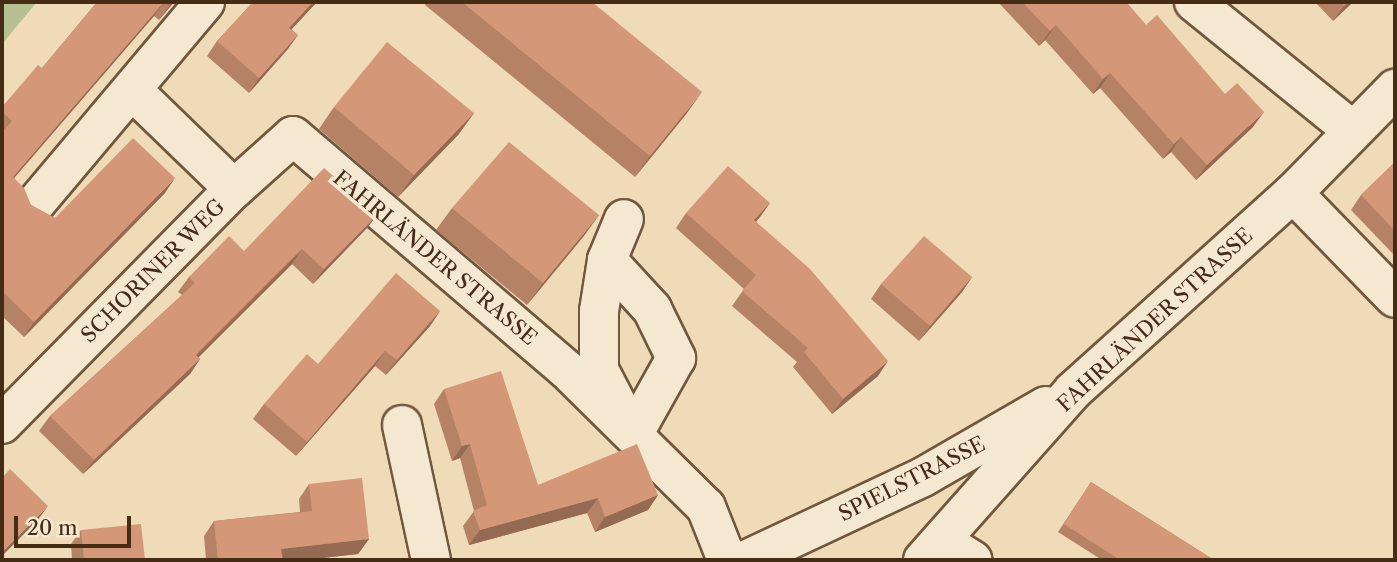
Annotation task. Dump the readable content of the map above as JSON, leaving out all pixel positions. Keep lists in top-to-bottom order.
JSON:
{
  "streets": {
    "street": ["FAHRLÄNDER STRASSE", "SCHORINER WEG", "SPIELSTRASSE"]
  },
  "crossings": [
    ["FAHRLÄNDER STRASSE", "SCHORINER WEG"],
    ["FAHRLÄNDER STRASSE", "SPIELSTRASSE"]
  ],
  "scale_bar": "20 m"
}
